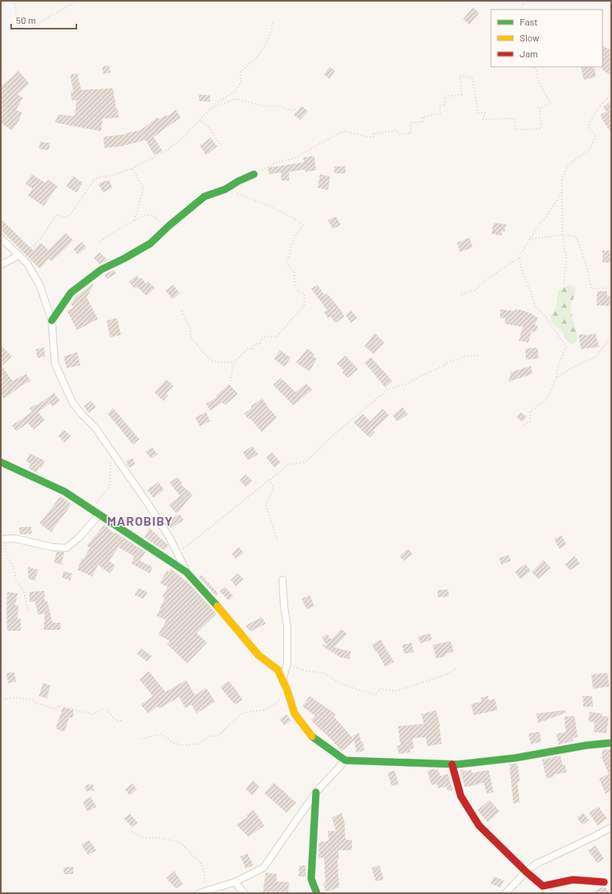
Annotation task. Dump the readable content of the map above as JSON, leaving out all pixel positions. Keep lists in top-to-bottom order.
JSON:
{
  "districts": ["MAROBIBY"],
  "legend": ["Fast", "Slow", "Jam"],
  "scale_bar": "50 m"
}
